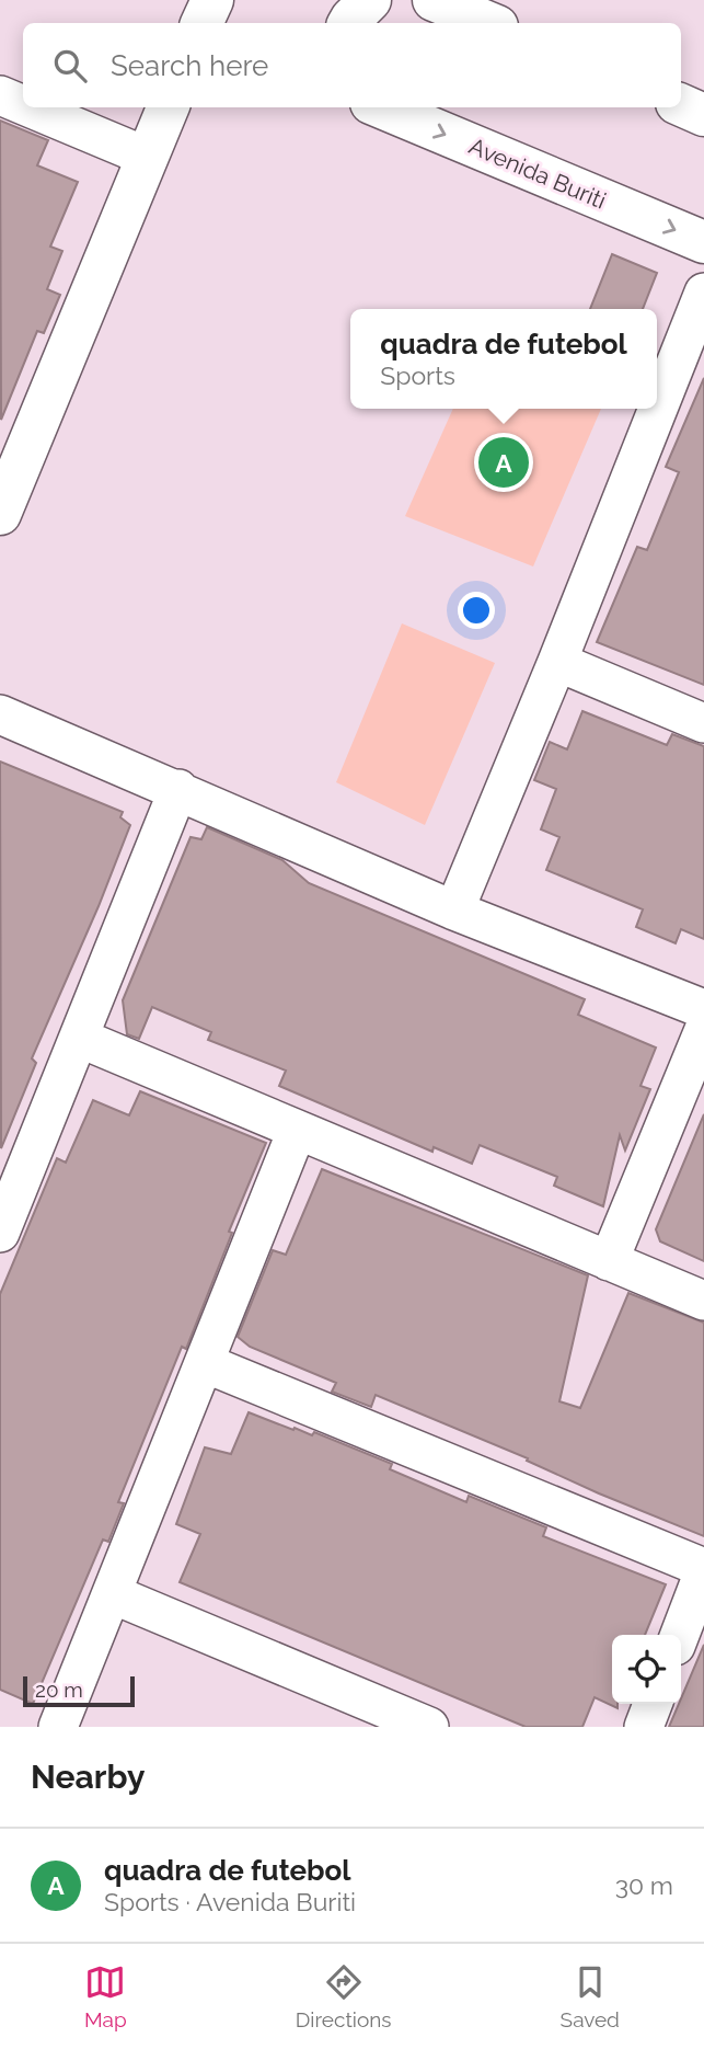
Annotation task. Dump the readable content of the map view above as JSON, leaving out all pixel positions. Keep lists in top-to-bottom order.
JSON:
{
  "streets": {
    "street": ["Avenida Buriti"]
  },
  "one_way": ["Avenida Buriti"],
  "scale_bar": "20 m",
  "page": {
    "search": "Search here",
    "popup": ["quadra de futebol", "Sports"],
    "pins": "A",
    "scale": "20 m",
    "heading": "Nearby",
    "list": [
      {
        "mark": "A",
        "name": "quadra de futebol",
        "note": "Sports · Avenida Buriti",
        "value": "30 m"
      }
    ],
    "nav": ["Map", "Directions", "Saved"]
  }
}
